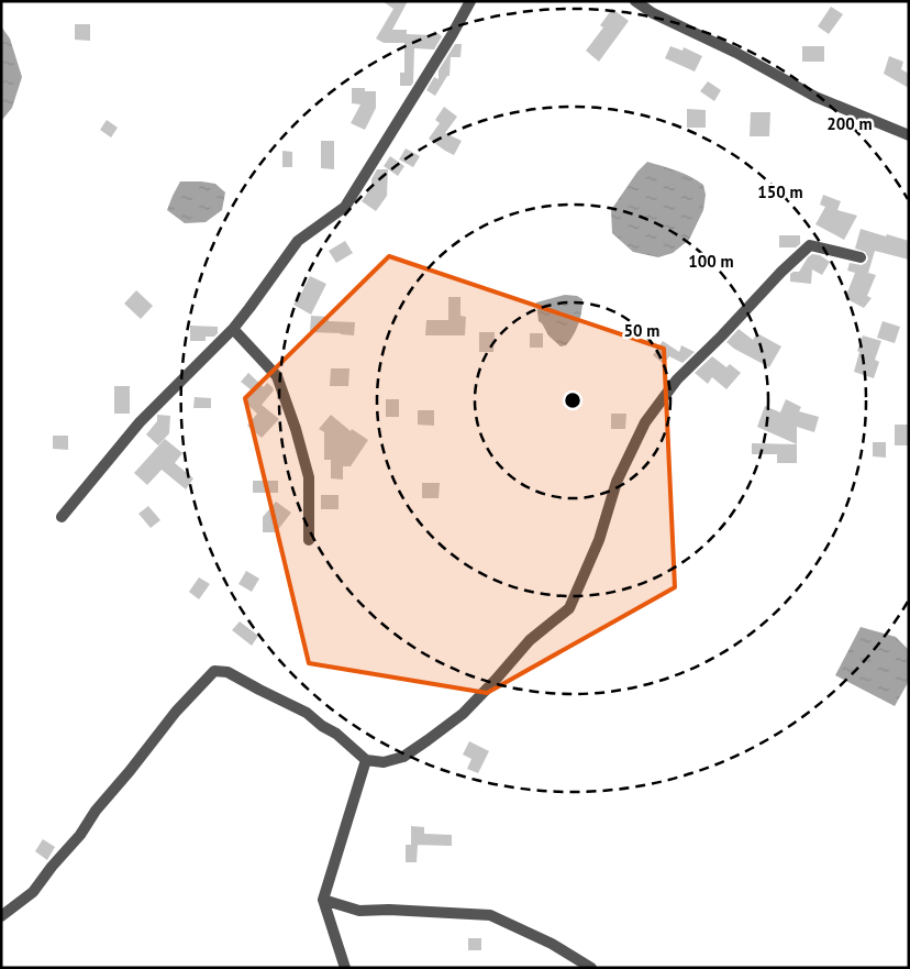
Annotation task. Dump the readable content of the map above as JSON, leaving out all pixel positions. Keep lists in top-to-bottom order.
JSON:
{
  "rings": [
    "200 m",
    "150 m",
    "100 m",
    "50 m"
  ]
}
